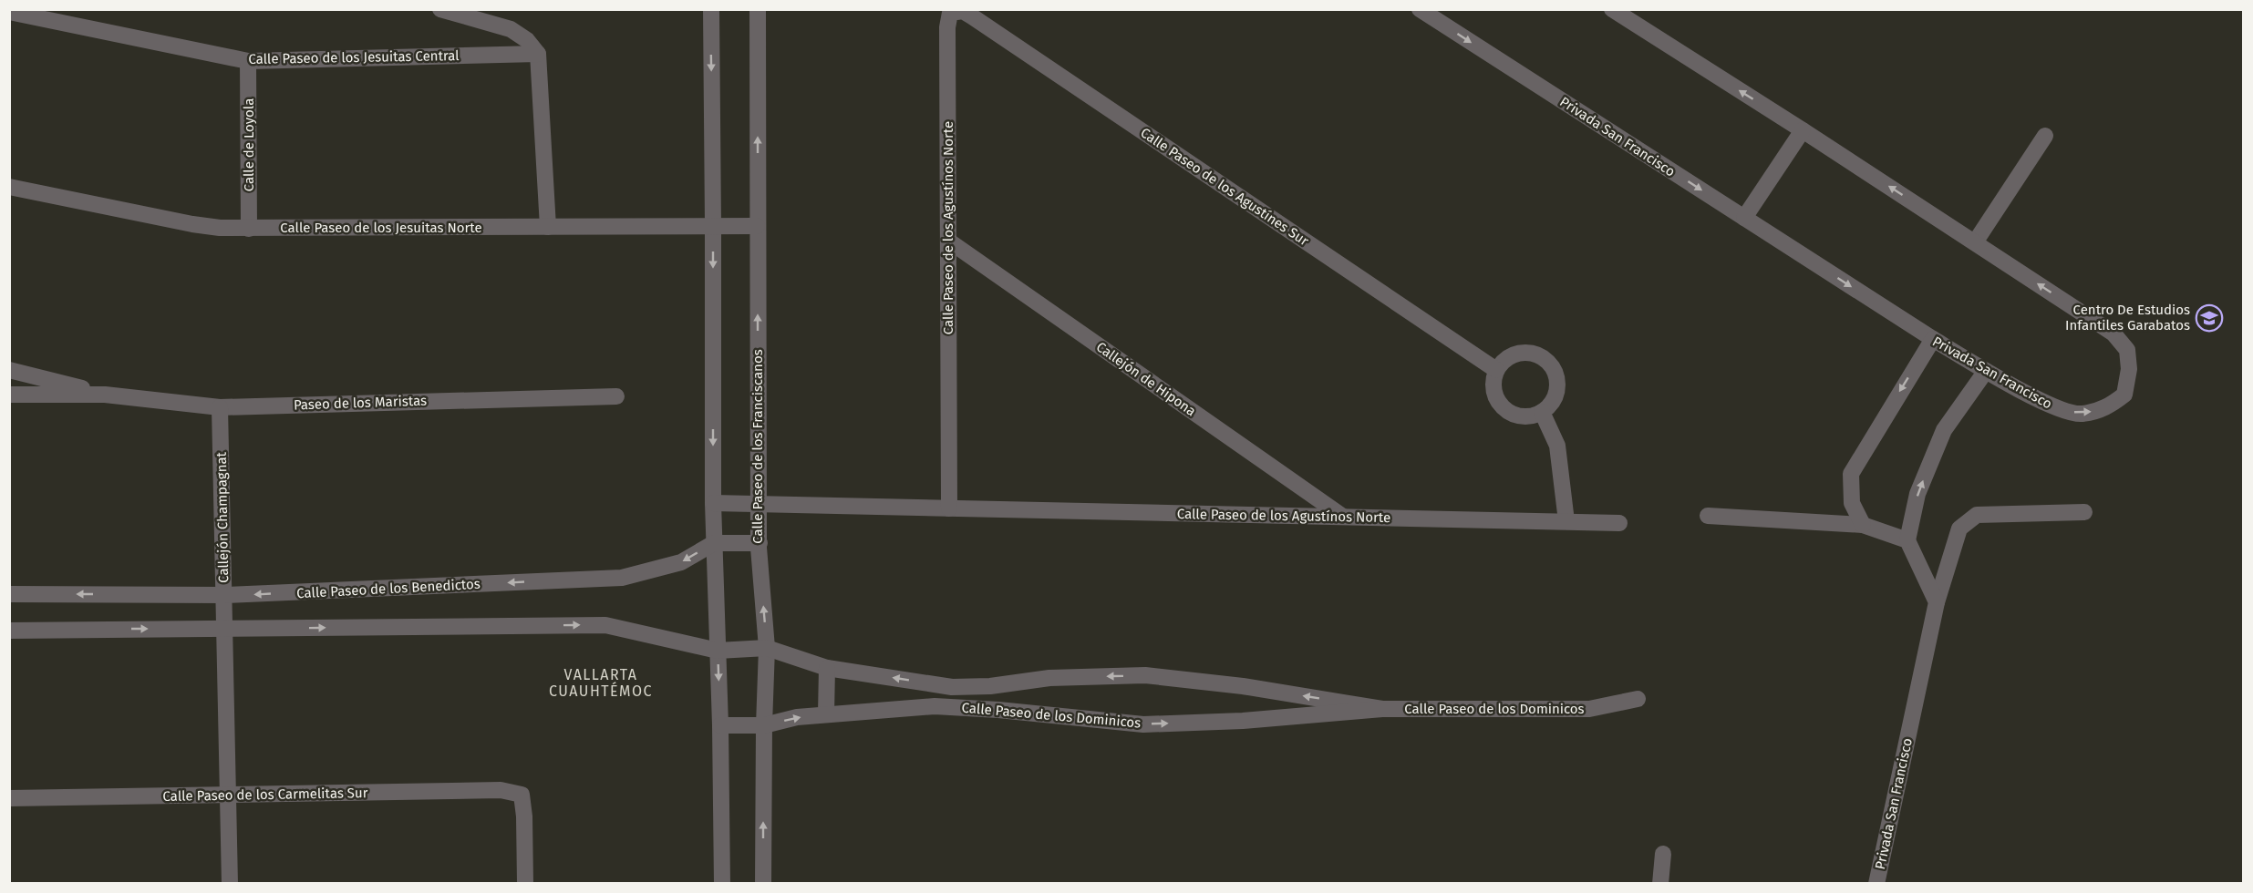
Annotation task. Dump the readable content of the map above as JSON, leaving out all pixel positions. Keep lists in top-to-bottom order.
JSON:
{
  "streets": {
    "street": [
      "Calle Paseo de los Jesuitas Central",
      "Privada San Francisco",
      "Calle de Loyola",
      "Calle Paseo de los Agustínes Sur",
      "Calle Paseo de los Jesuitas Norte",
      "Calle Paseo de los Agustínos Norte",
      "Callejón de Hipona",
      "Paseo de los Maristas",
      "Calle Paseo de los Franciscanos",
      "Callejón Champagnat",
      "Calle Paseo de los Benedictos",
      "Calle Paseo de los Dominicos",
      "Calle Paseo de los Carmelitas Sur"
    ]
  },
  "crossings": [
    ["Calle Paseo de los Jesuitas Central", "Calle de Loyola"],
    ["Calle de Loyola", "Calle Paseo de los Jesuitas Norte"],
    ["Calle Paseo de los Agustínes Sur", "Calle Paseo de los Agustínos Norte"],
    ["Calle Paseo de los Jesuitas Norte", "Calle Paseo de los Franciscanos"],
    ["Calle Paseo de los Agustínos Norte", "Callejón de Hipona"],
    ["Calle Paseo de los Agustínos Norte", "Calle Paseo de los Franciscanos"],
    ["Paseo de los Maristas", "Callejón Champagnat"],
    ["Calle Paseo de los Franciscanos", "Calle Paseo de los Dominicos"],
    ["Callejón Champagnat", "Calle Paseo de los Benedictos"],
    ["Callejón Champagnat", "Calle Paseo de los Carmelitas Sur"]
  ],
  "districts": ["VALLARTA CUAUHTÉMOC"],
  "places": {
    "school or university": ["Centro De Estudios Infantiles Garabatos"]
  }
}
